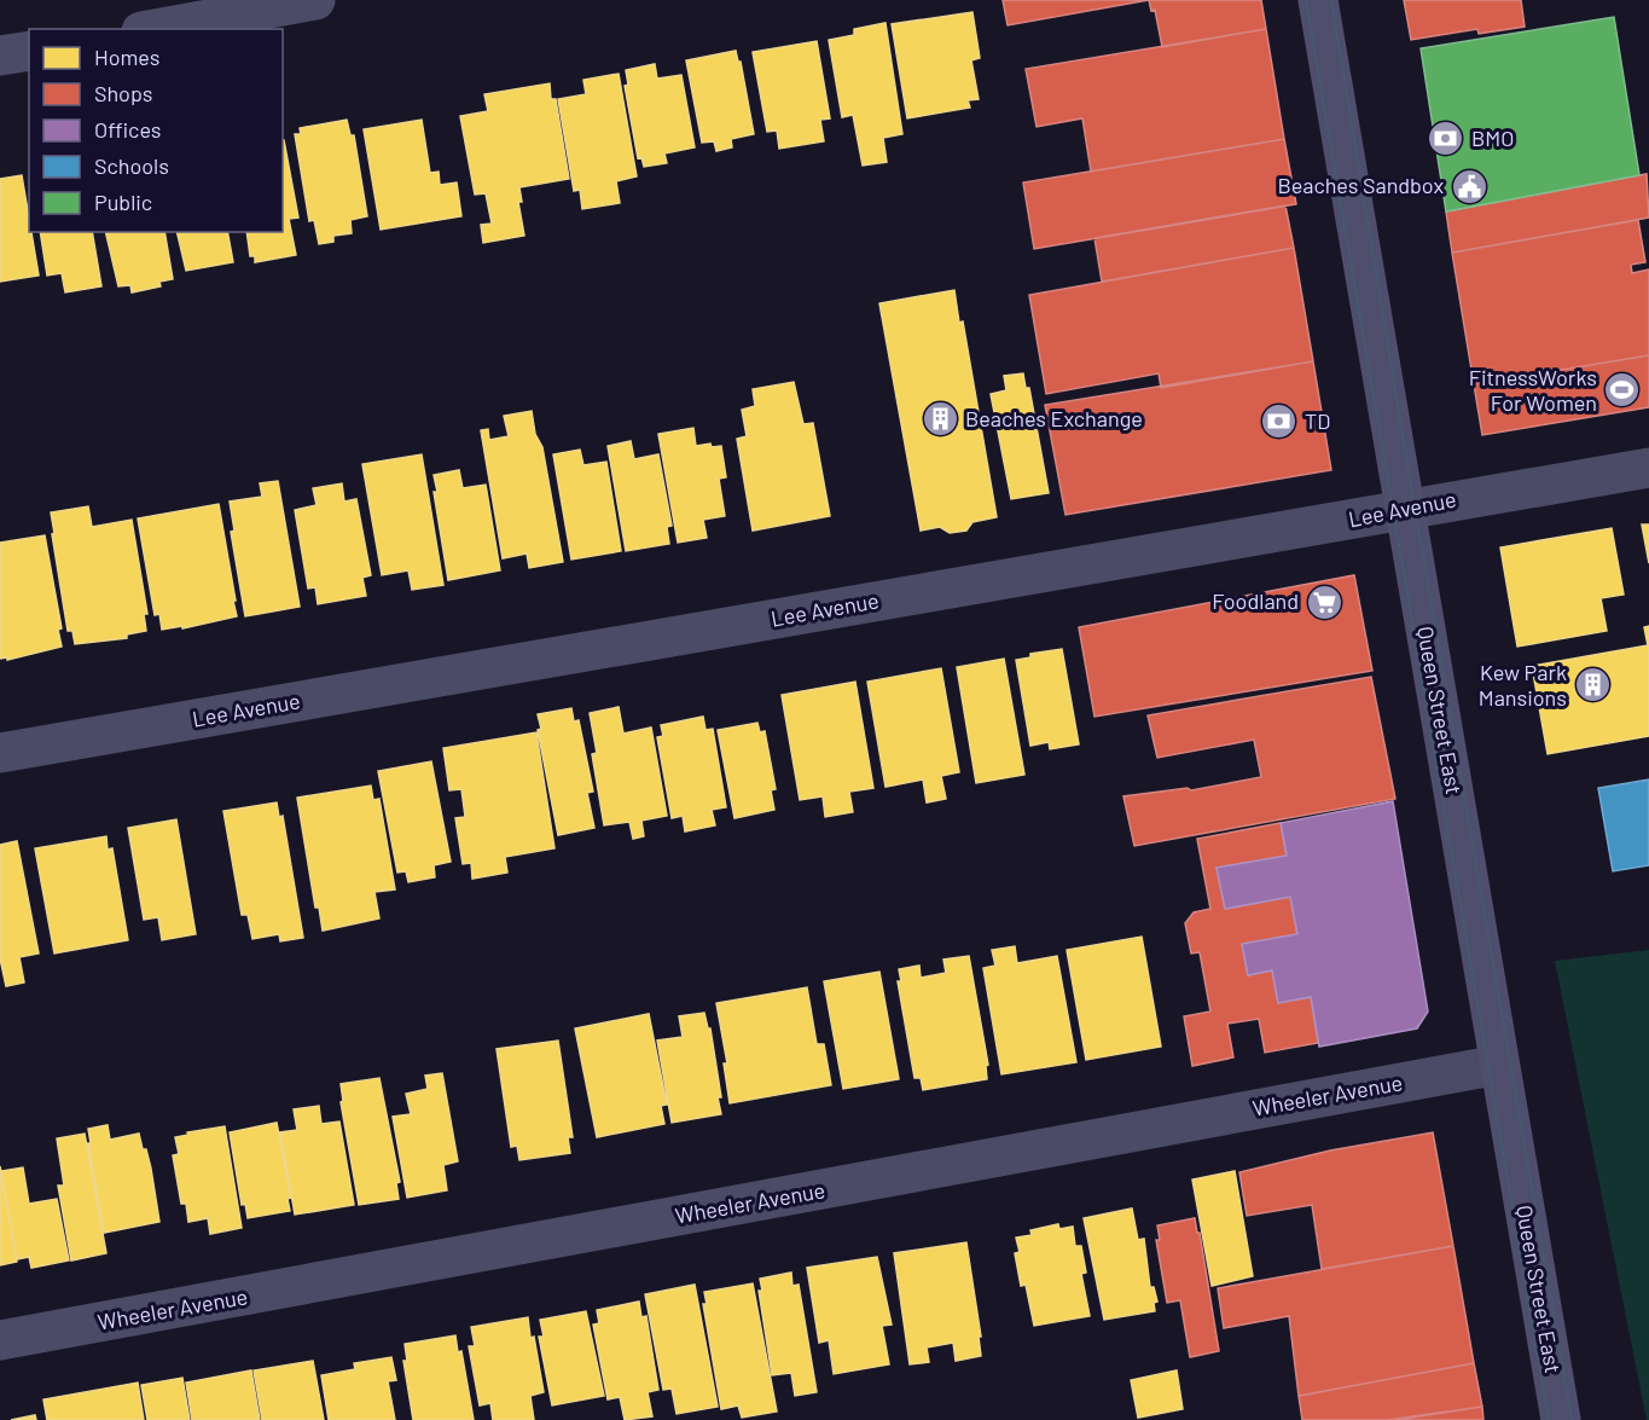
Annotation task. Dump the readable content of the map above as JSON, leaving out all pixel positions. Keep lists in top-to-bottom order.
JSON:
{
  "streets": {
    "main road": ["Queen Street East"],
    "street": ["Lee Avenue", "Wheeler Avenue"]
  },
  "crossings": [
    ["Lee Avenue", "Queen Street East"],
    ["Queen Street East", "Wheeler Avenue"]
  ],
  "places": {
    "bank": ["BMO", "TD"],
    "public building": ["Beaches Sandbox"],
    "sports": ["FitnessWorks For Women"],
    "building": ["Beaches Exchange", "Kew Park Mansions"],
    "supermarket": ["Foodland"]
  },
  "legend": [
    "Homes",
    "Shops",
    "Offices",
    "Schools",
    "Public"
  ]
}
